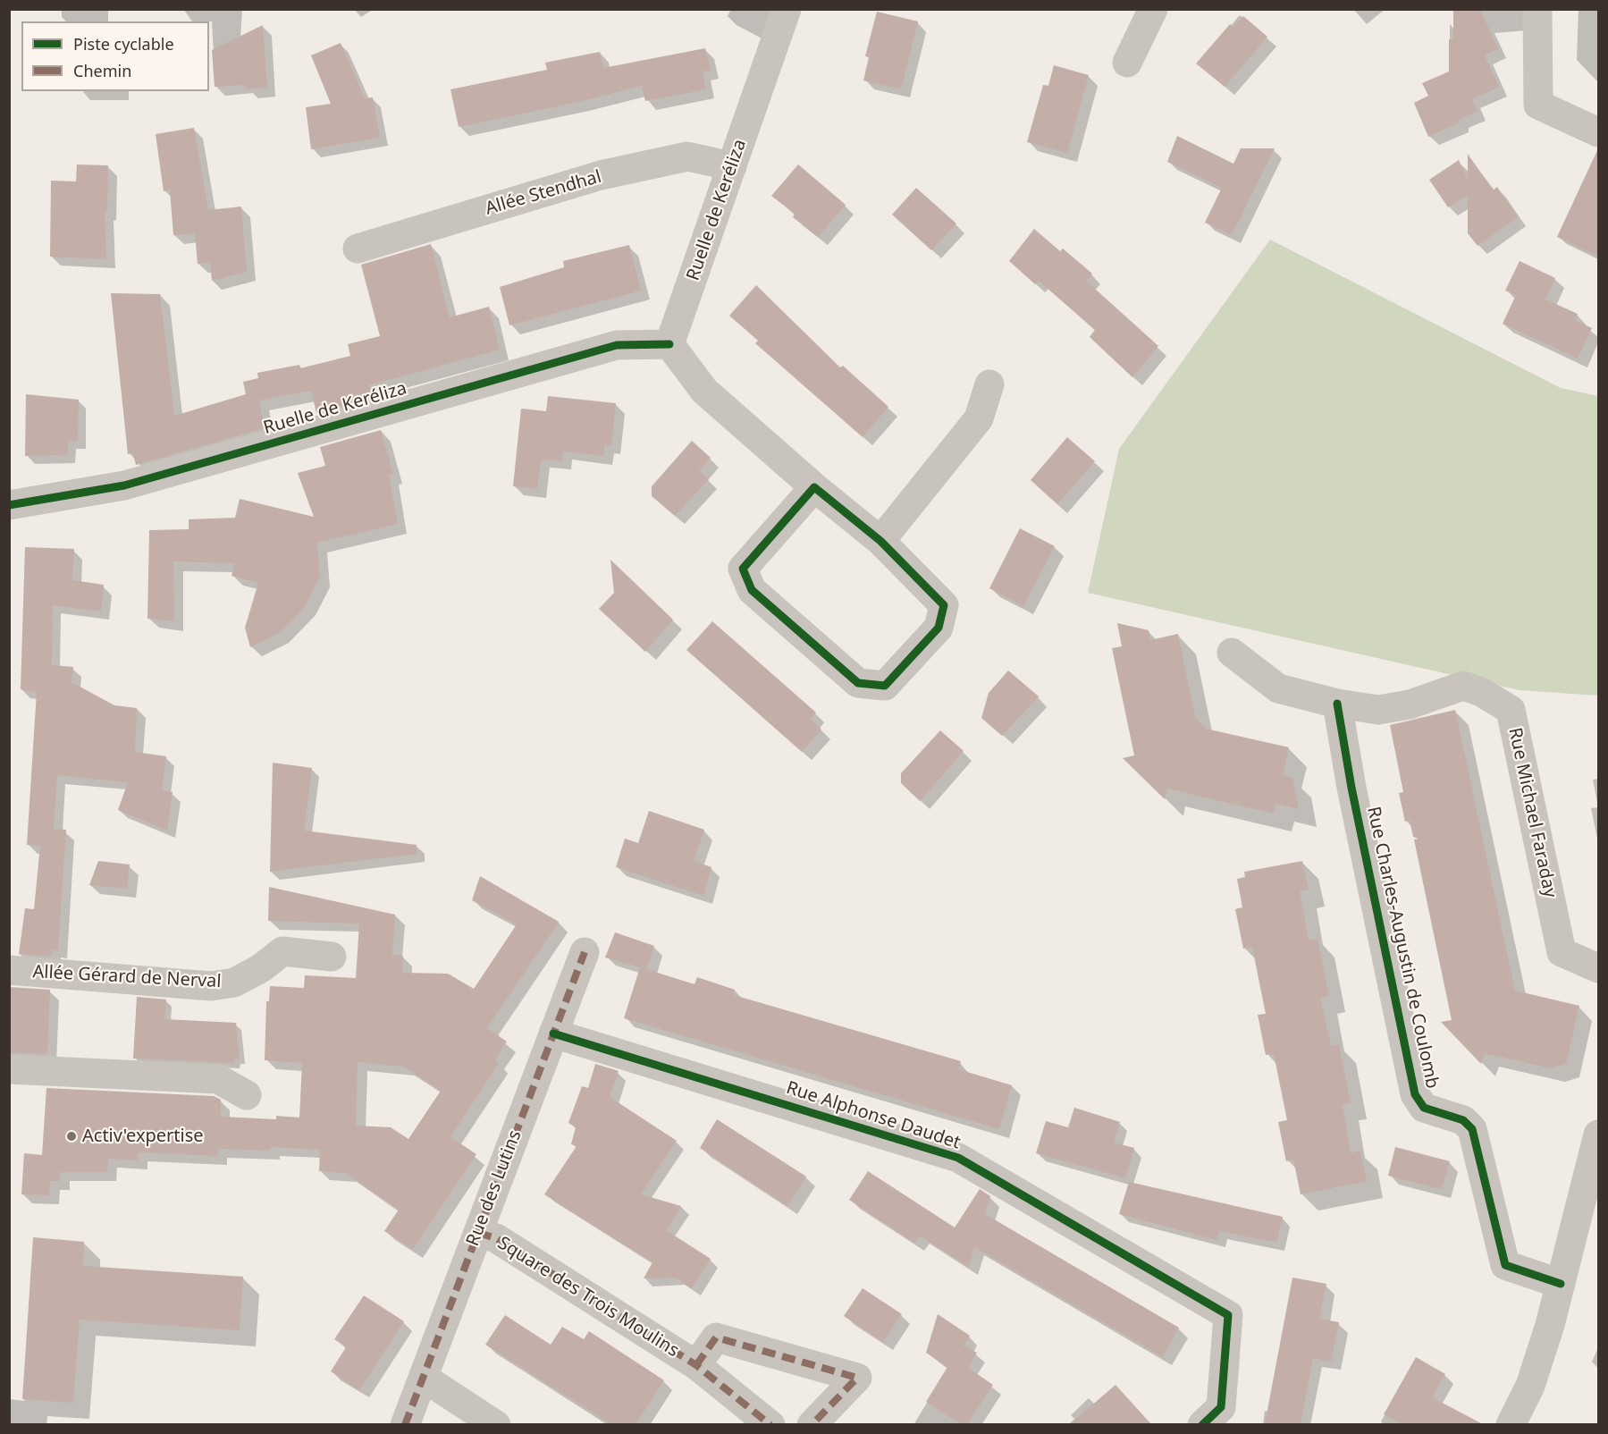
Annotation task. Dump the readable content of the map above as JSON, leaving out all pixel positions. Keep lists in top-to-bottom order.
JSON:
{
  "streets": {
    "street": [
      "Allée Stendhal",
      "Ruelle de Keréliza",
      "Rue Michael Faraday",
      "Rue Charles-Augustin de Coulomb",
      "Allée Gérard de Nerval",
      "Rue Alphonse Daudet",
      "Rue des Lutins",
      "Square des Trois Moulins"
    ]
  },
  "crossings": [
    ["Allée Stendhal", "Ruelle de Keréliza"],
    ["Rue Michael Faraday", "Rue Charles-Augustin de Coulomb"],
    ["Rue Alphonse Daudet", "Rue des Lutins"],
    ["Rue des Lutins", "Square des Trois Moulins"]
  ],
  "places": ["Activ'expertise"],
  "legend": ["Piste cyclable", "Chemin"]
}
